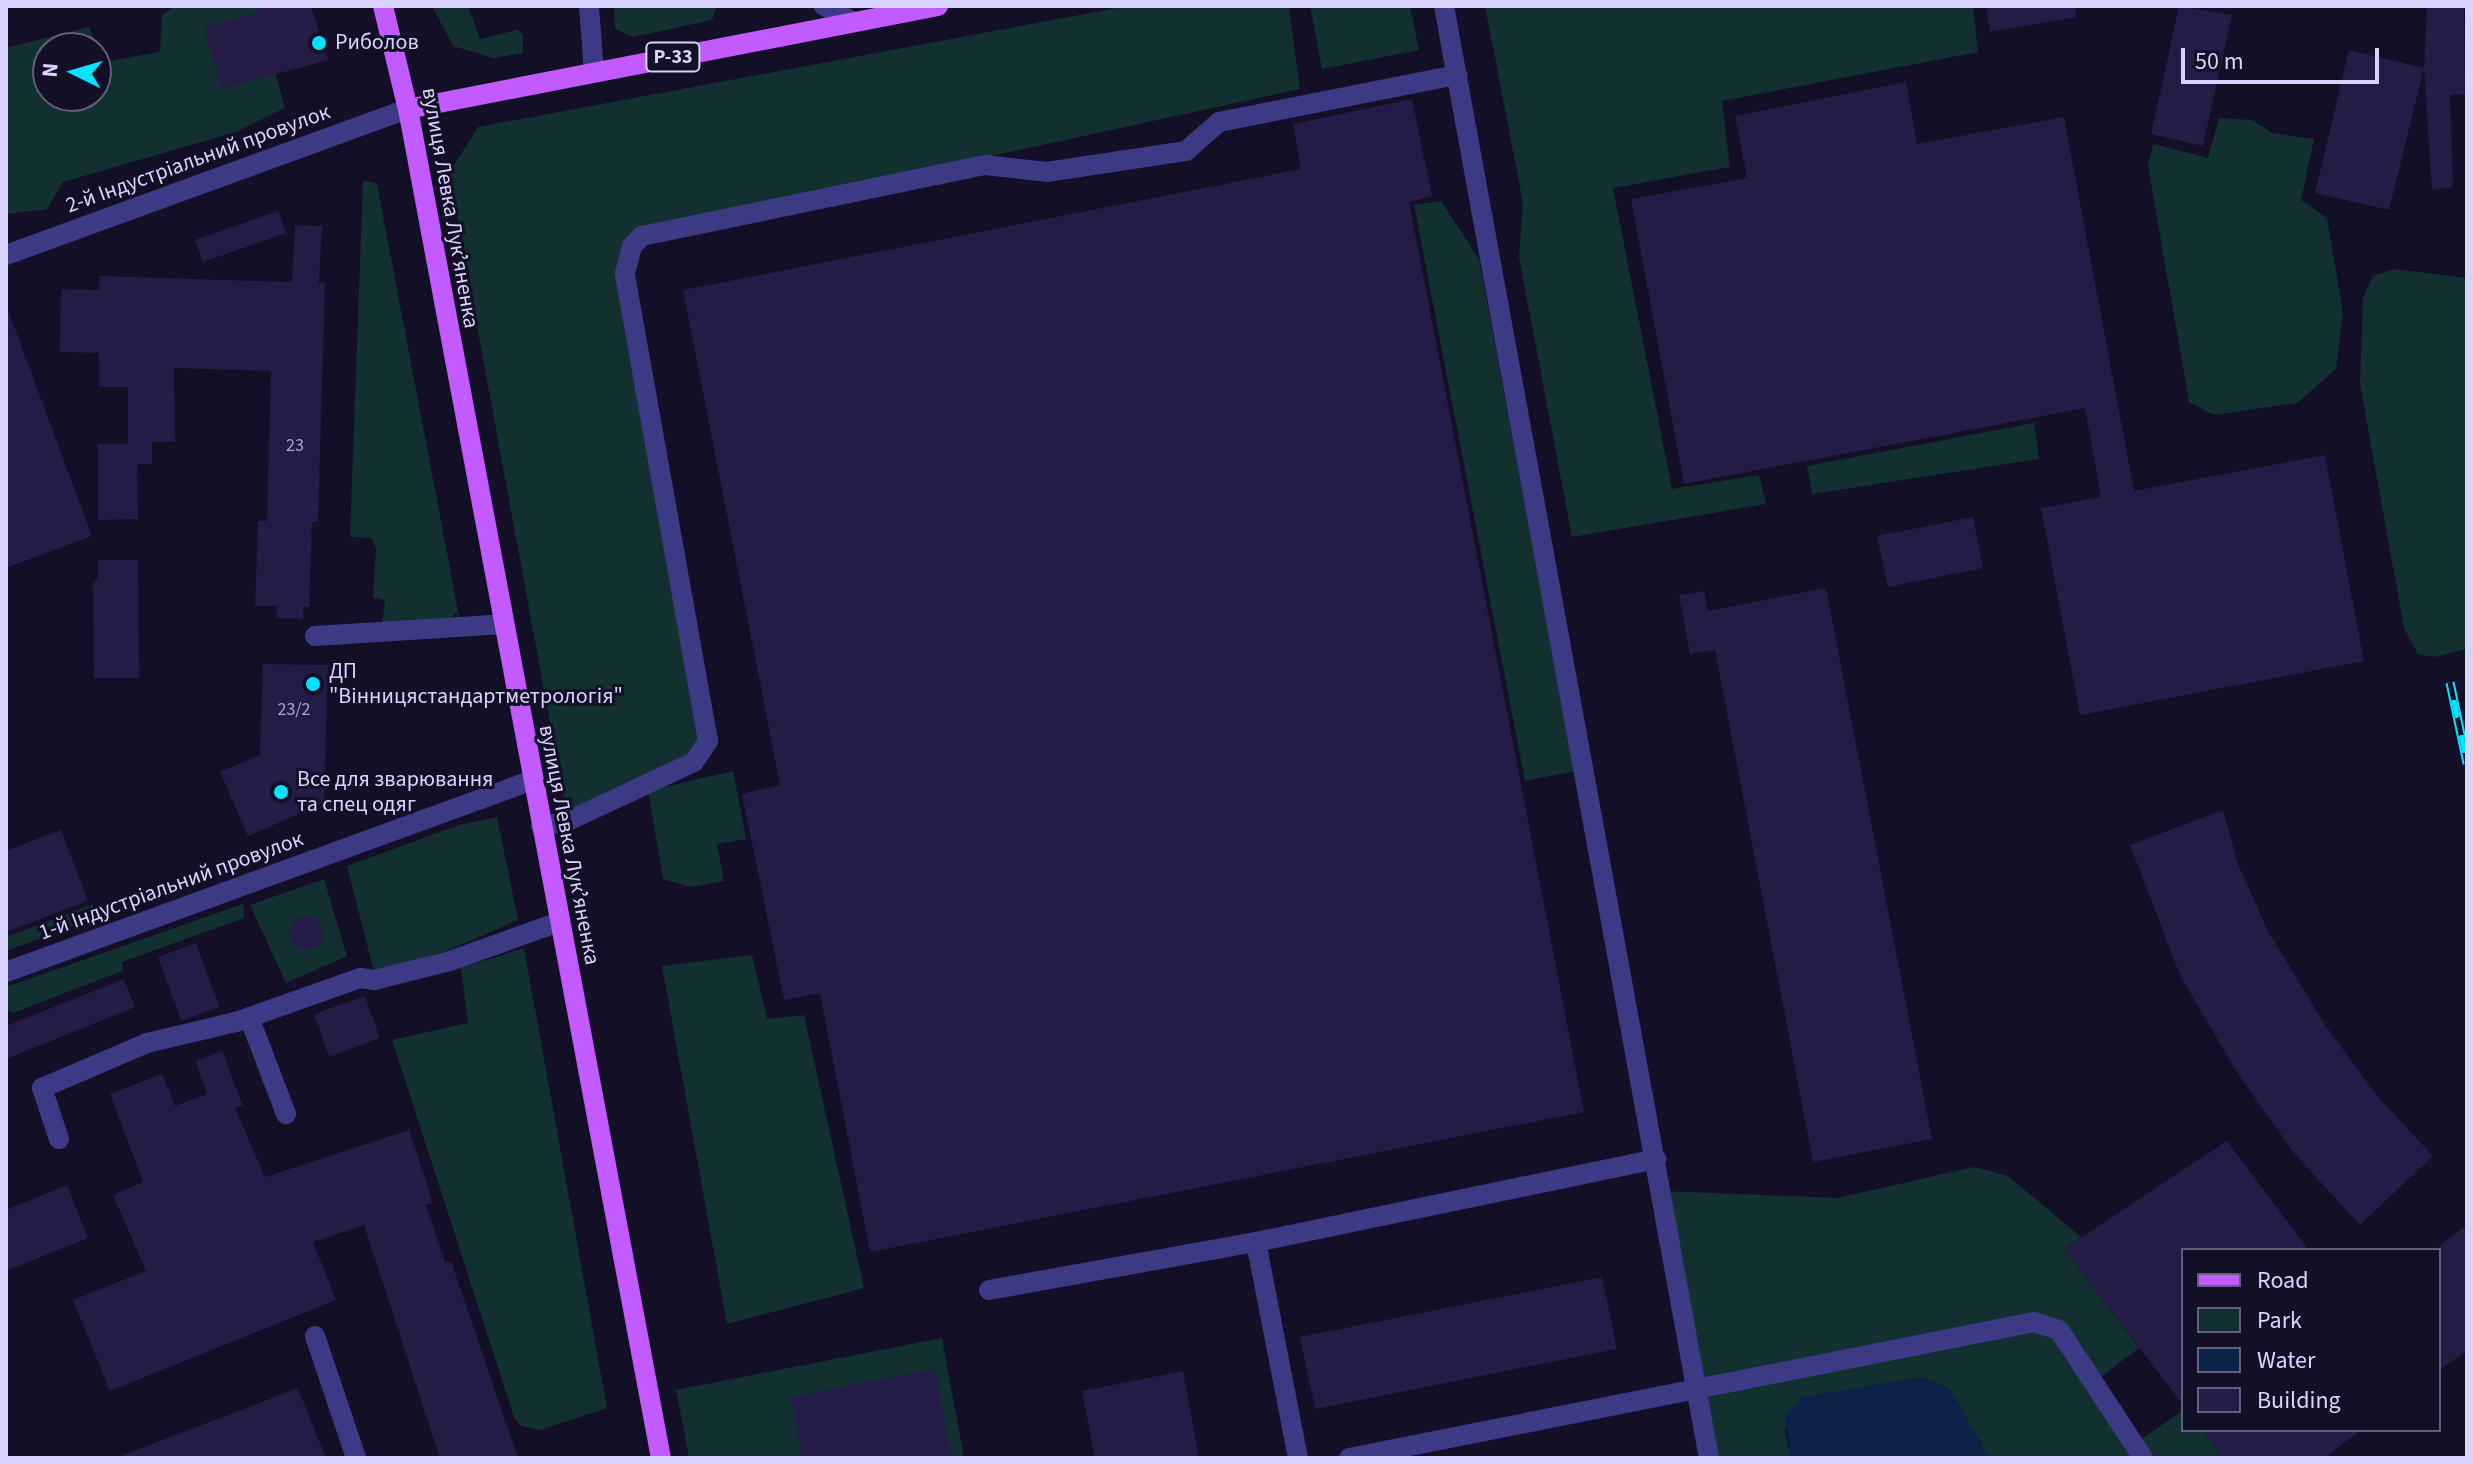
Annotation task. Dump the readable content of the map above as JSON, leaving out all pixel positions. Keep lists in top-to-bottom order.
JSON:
{
  "streets": {
    "main road": ["Р-33", "вулиця Левка Лукʼяненка"],
    "street": ["2-й Індустріальний провулок", "1-й Індустріальний провулок"]
  },
  "crossings": [
    ["Р-33", "2-й Індустріальний провулок"],
    ["Р-33", "вулиця Левка Лукʼяненка"],
    ["2-й Індустріальний провулок", "вулиця Левка Лукʼяненка"],
    ["вулиця Левка Лукʼяненка", "1-й Індустріальний провулок"]
  ],
  "places": ["Риболов", "ДП \"Вінницястандартметрологія\"", "Все для зварювання та спец одяг"],
  "house_numbers": ["23", "23/2"],
  "legend": [
    "Road",
    "Park",
    "Water",
    "Building"
  ],
  "scale_bar": "50 m",
  "north": "left"
}
